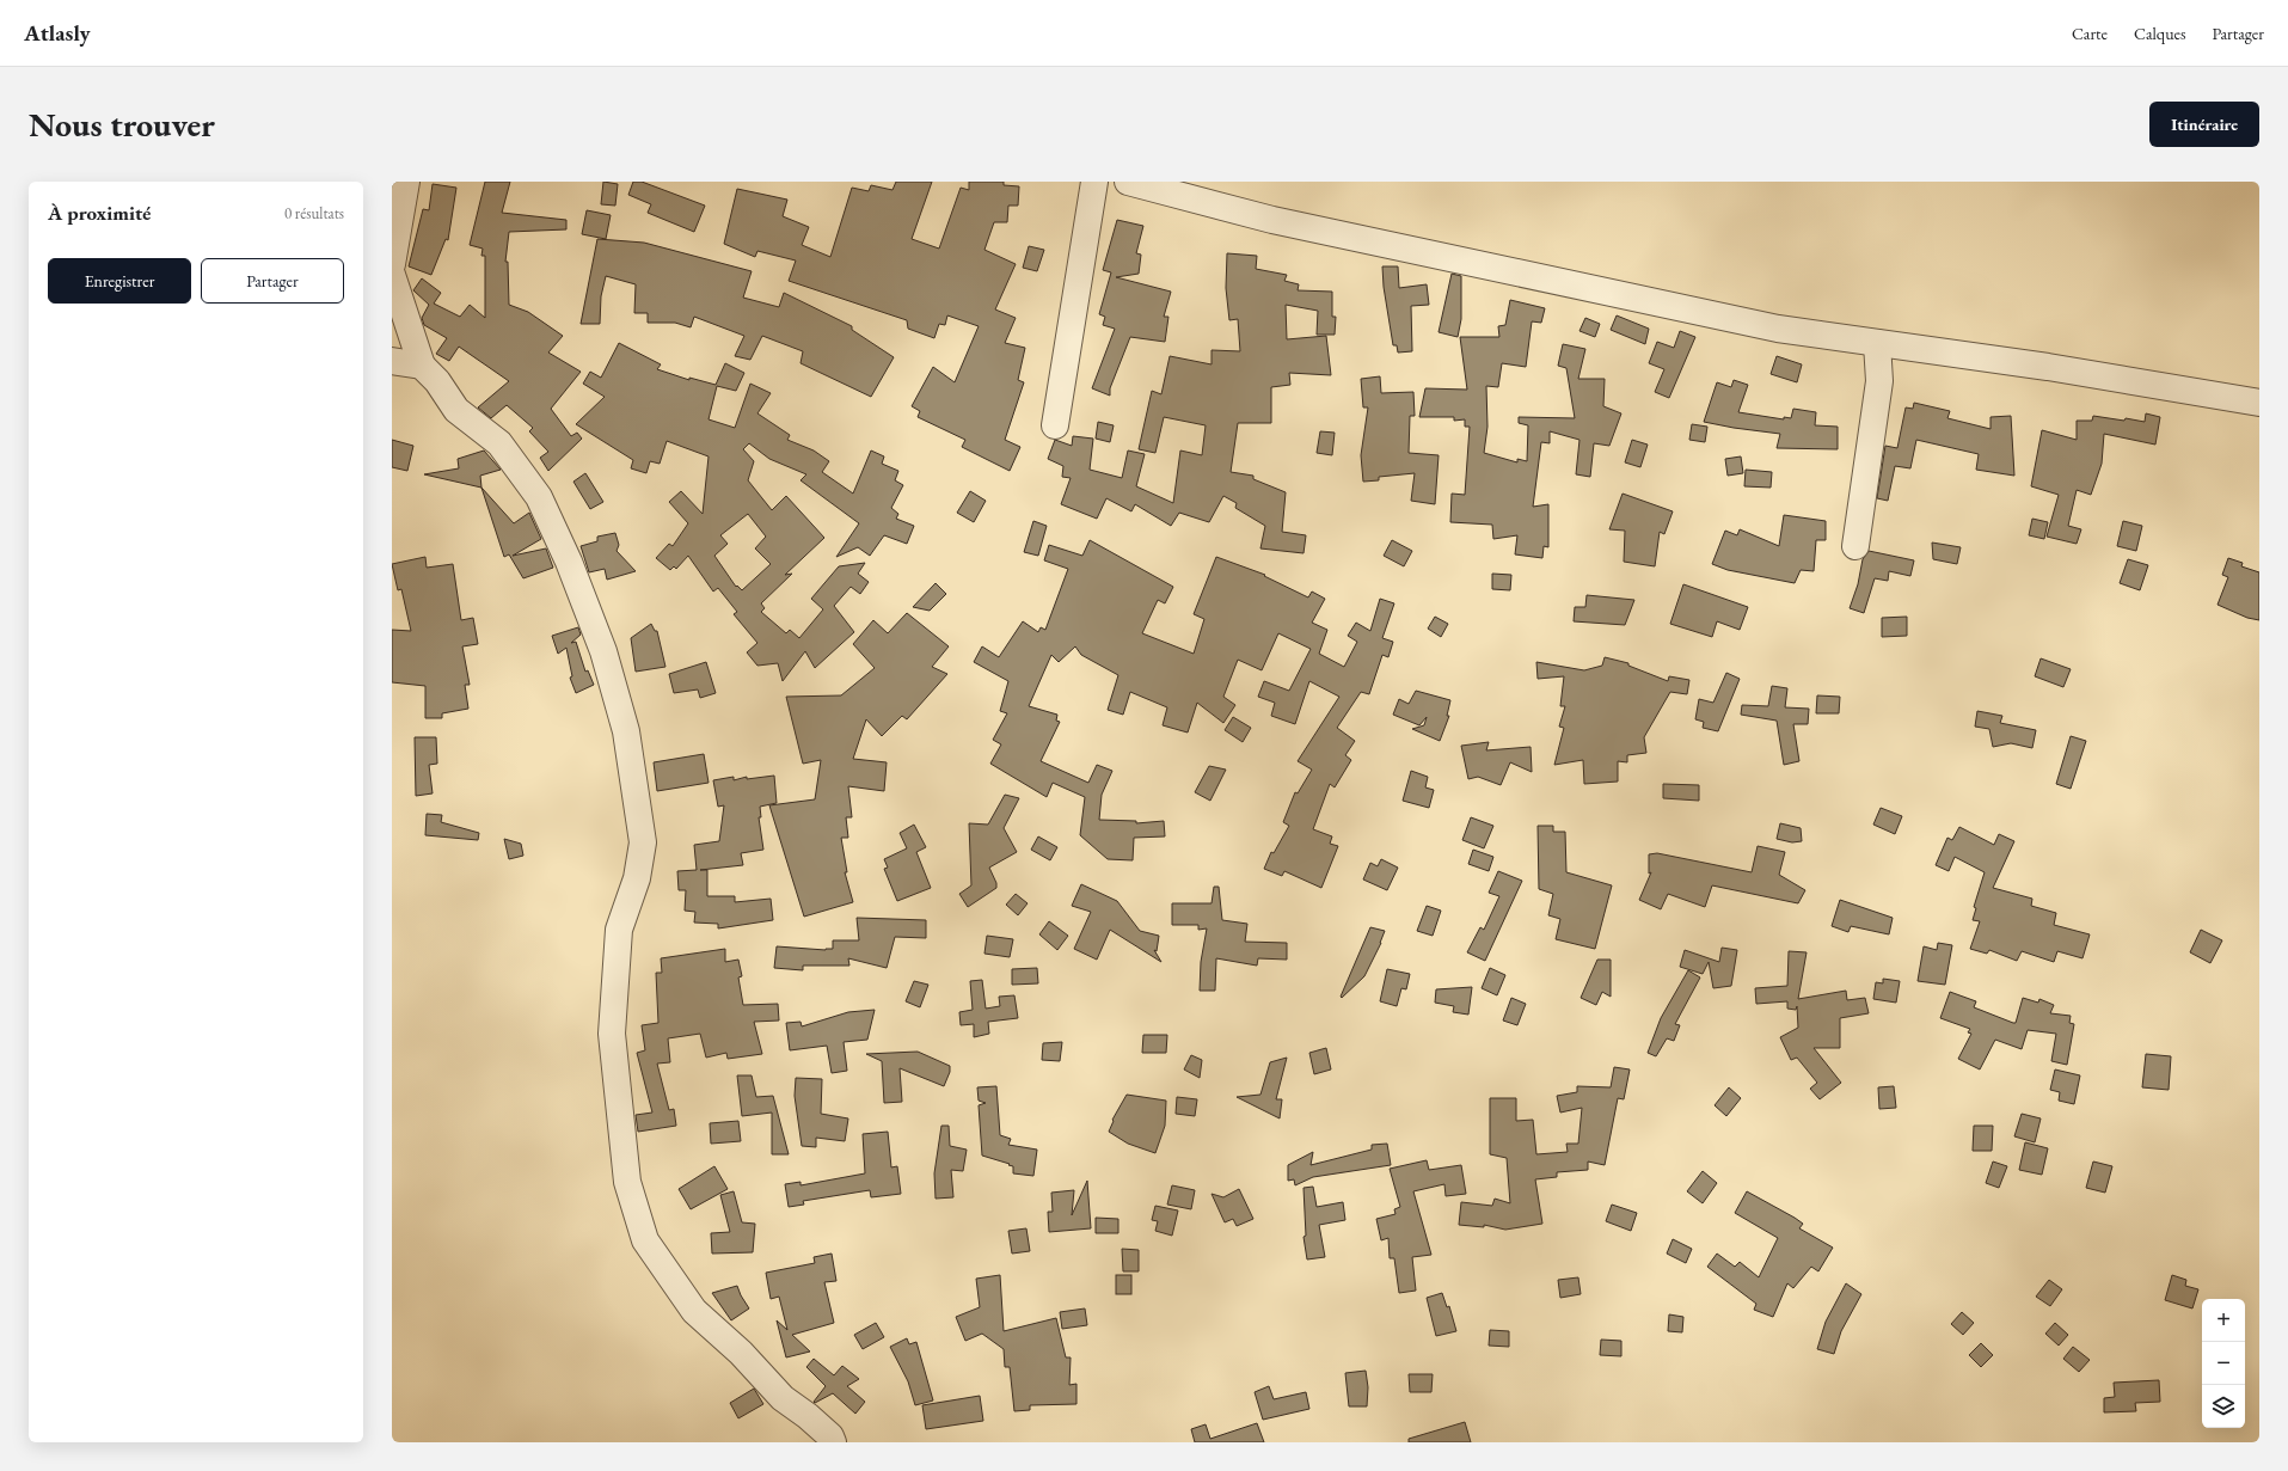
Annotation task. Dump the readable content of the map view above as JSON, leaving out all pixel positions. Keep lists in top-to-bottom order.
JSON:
{
  "page": {
    "header": "Atlasly",
    "nav": ["Carte", "Calques", "Partager"],
    "buttons": [
      "Itinéraire",
      ["Enregistrer", "Partager"]
    ],
    "title": "Nous trouver",
    "heading": ["À proximité", "0 résultats"],
    "map_buttons": ["+", "−"]
  }
}
